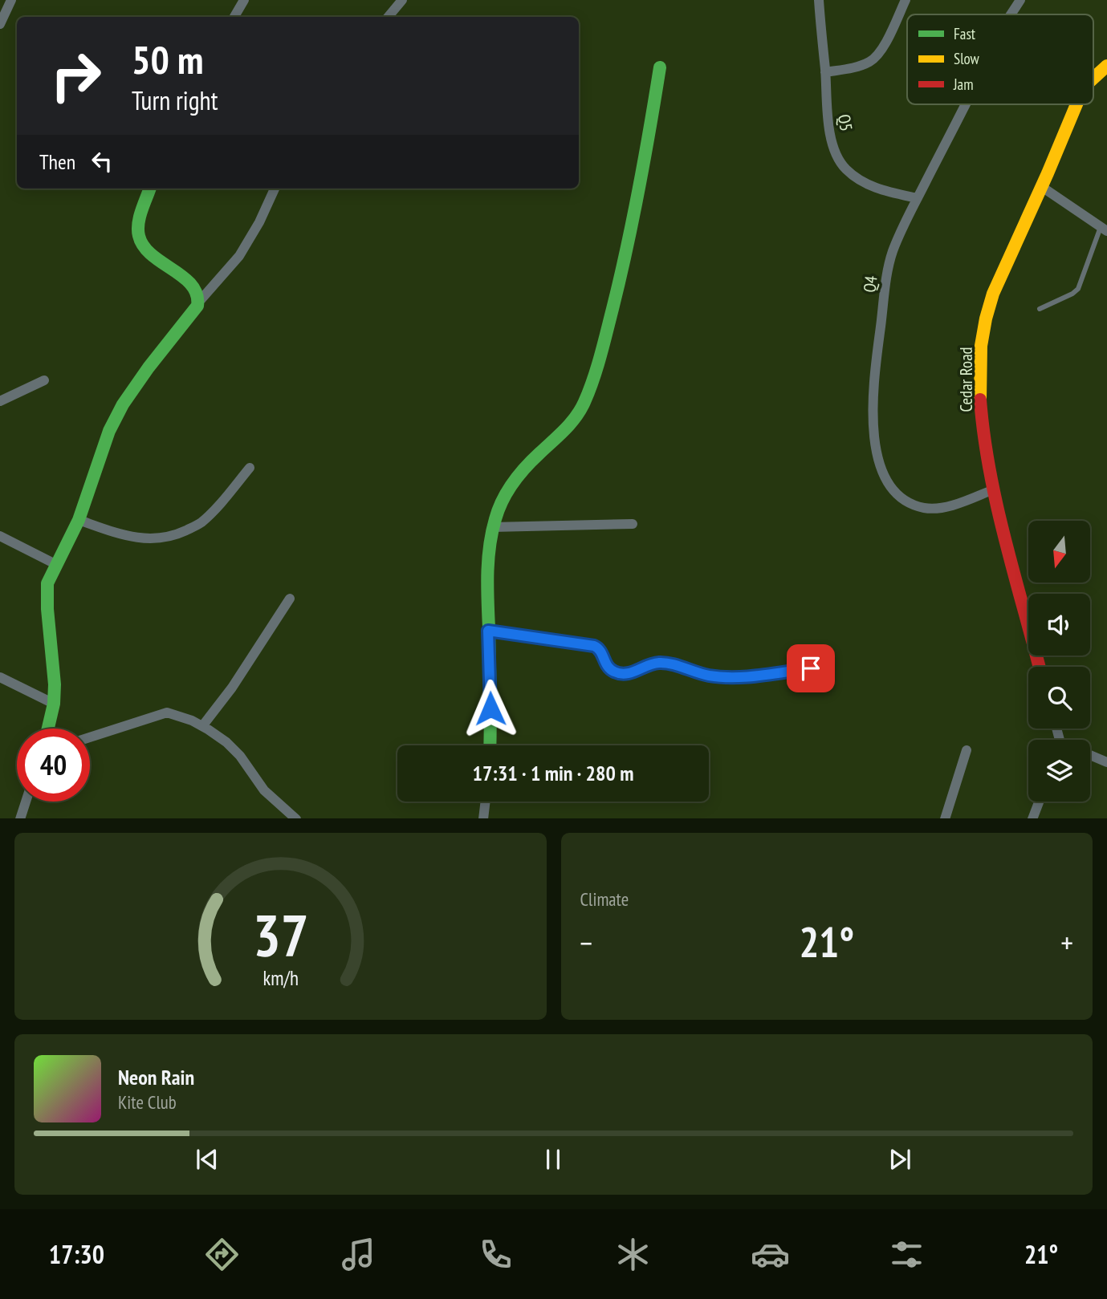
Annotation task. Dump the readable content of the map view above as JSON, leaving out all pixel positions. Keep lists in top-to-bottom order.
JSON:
{
  "streets": {
    "street": ["Q5", "Q4", "Cedar Road"]
  },
  "crossings": [
    ["Q5", "Q4"],
    ["Q4", "Cedar Road"]
  ],
  "legend": ["Fast", "Slow", "Jam"],
  "north": "bottom",
  "page": {
    "turn": ["50 m", "Turn right"],
    "then": "Then",
    "limit": "40",
    "trip": "17:31 · 1 min · 280 m",
    "tile": "Climate",
    "heat": ["−", "21°", "+"],
    "song": ["Neon Rain", "Kite Club"],
    "tabs": ["17:30", "21°"],
    "gauge": ["37", "km/h"]
  }
}
